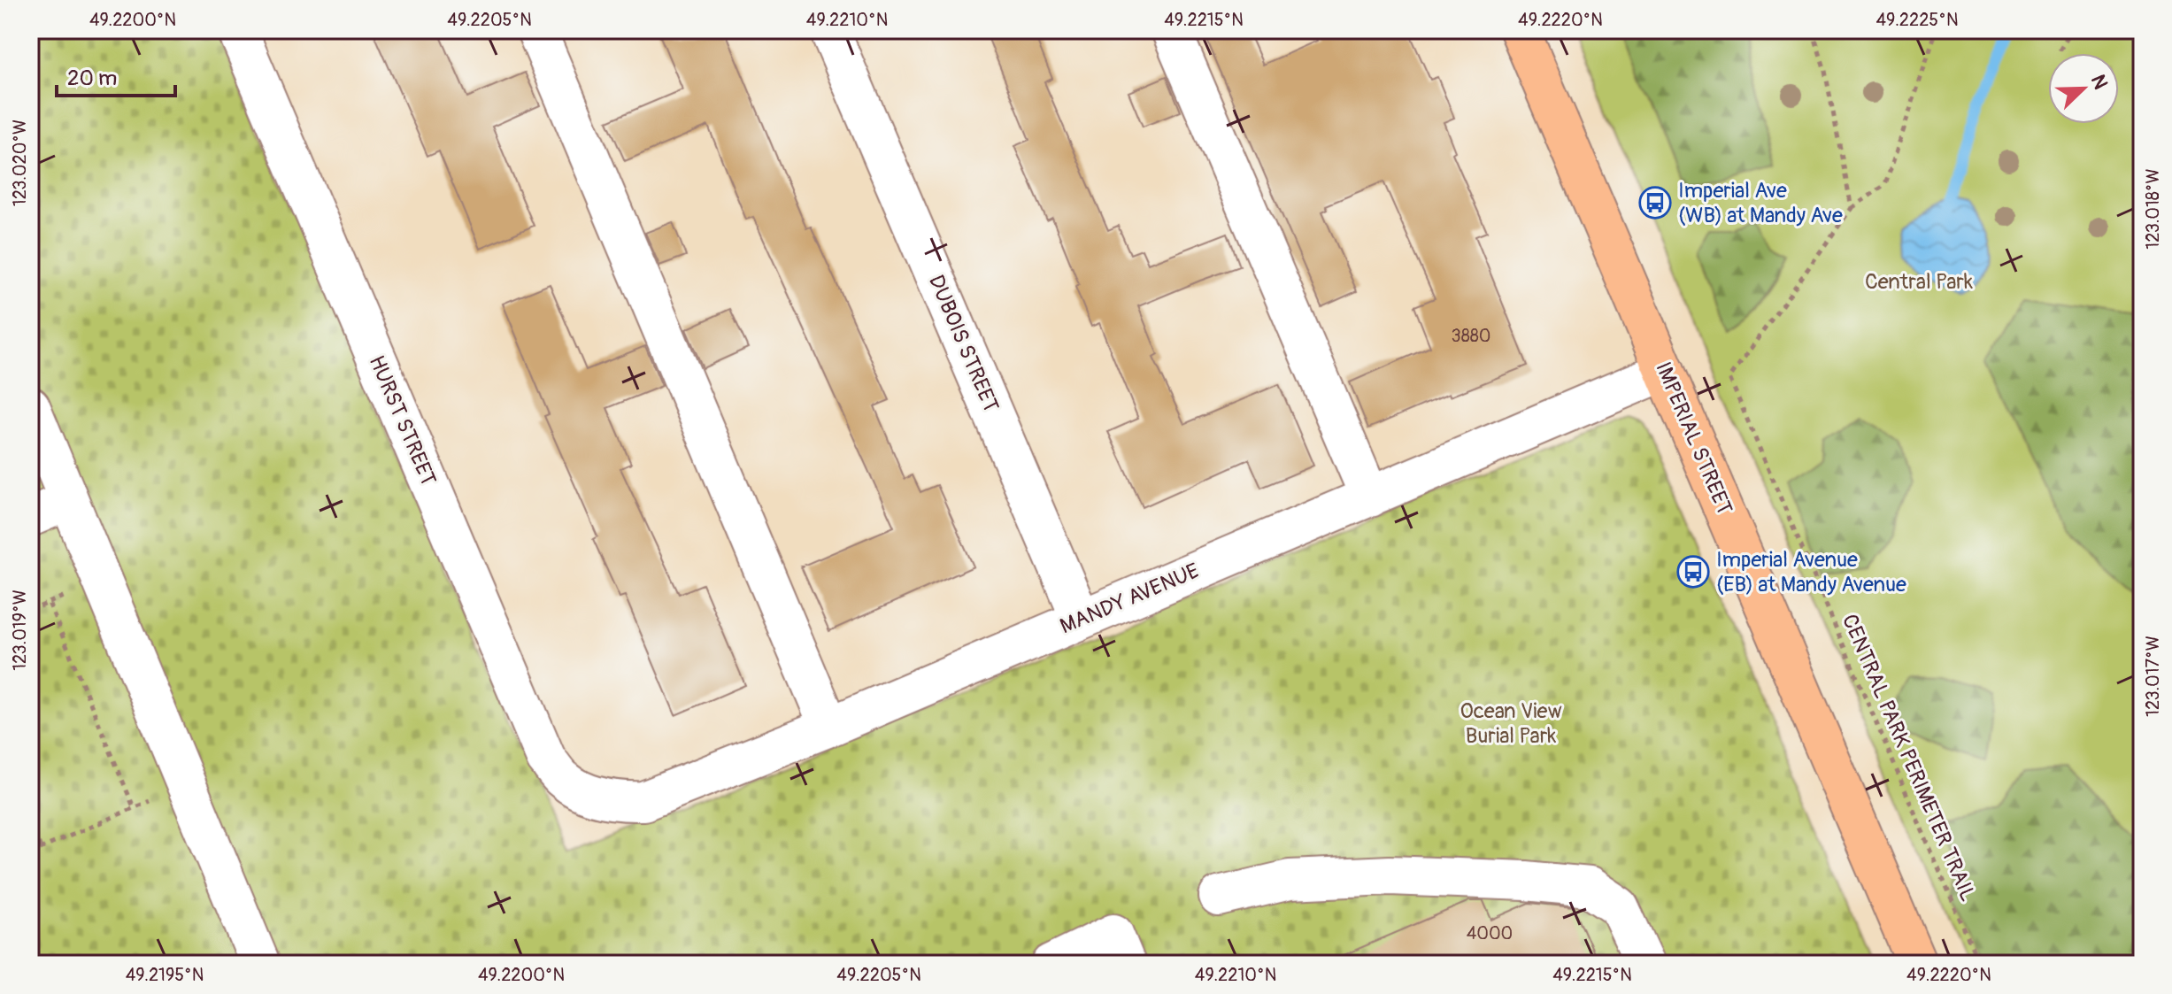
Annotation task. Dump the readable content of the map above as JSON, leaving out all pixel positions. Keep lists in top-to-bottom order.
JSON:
{
  "streets": {
    "main road": ["IMPERIAL STREET"],
    "street": ["DUBOIS STREET", "HURST STREET", "MANDY AVENUE"],
    "path": ["CENTRAL PARK PERIMETER TRAIL"]
  },
  "crossings": [
    ["DUBOIS STREET", "MANDY AVENUE"],
    ["HURST STREET", "MANDY AVENUE"],
    ["IMPERIAL STREET", "MANDY AVENUE"]
  ],
  "parks": ["Central Park", "Ocean View Burial Park"],
  "places": {
    "bus stop": ["Imperial Ave (WB) at Mandy Ave", "Imperial Avenue (EB) at Mandy Avenue"]
  },
  "house_numbers": ["3880", "4000"],
  "scale_bar": "20 m",
  "north": "top right",
  "coordinates": [
    "49.2200°N",
    "49.2205°N",
    "49.2210°N",
    "49.2215°N",
    "49.2220°N",
    "49.2225°N",
    "123.020°W",
    "123.018°W",
    "123.019°W",
    "123.017°W",
    "49.2195°N"
  ]
}
